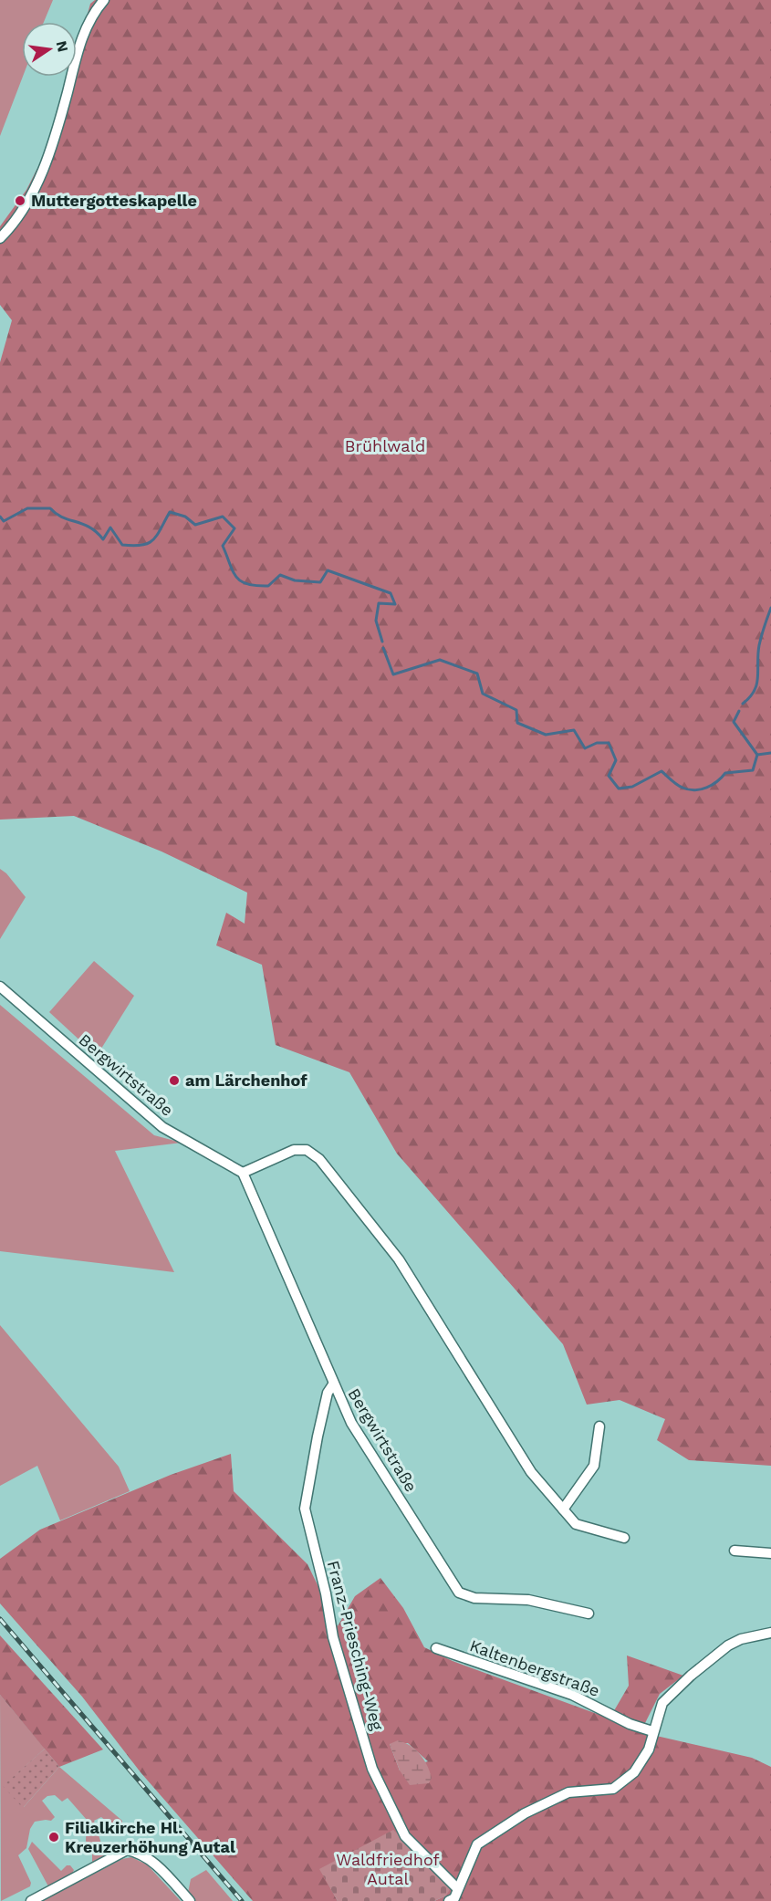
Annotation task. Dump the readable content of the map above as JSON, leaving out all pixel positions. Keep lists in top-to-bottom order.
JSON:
{
  "streets": {
    "street": ["Bergwirtstraße", "Franz-Priesching-Weg", "Kaltenbergstraße"]
  },
  "crossings": [
    ["Bergwirtstraße", "Franz-Priesching-Weg"]
  ],
  "parks": ["Brühlwald", "Waldfriedhof Autal"],
  "places": ["Muttergotteskapelle", "am Lärchenhof", "Filialkirche Hl. Kreuzerhöhung Autal"],
  "north": "right"
}
